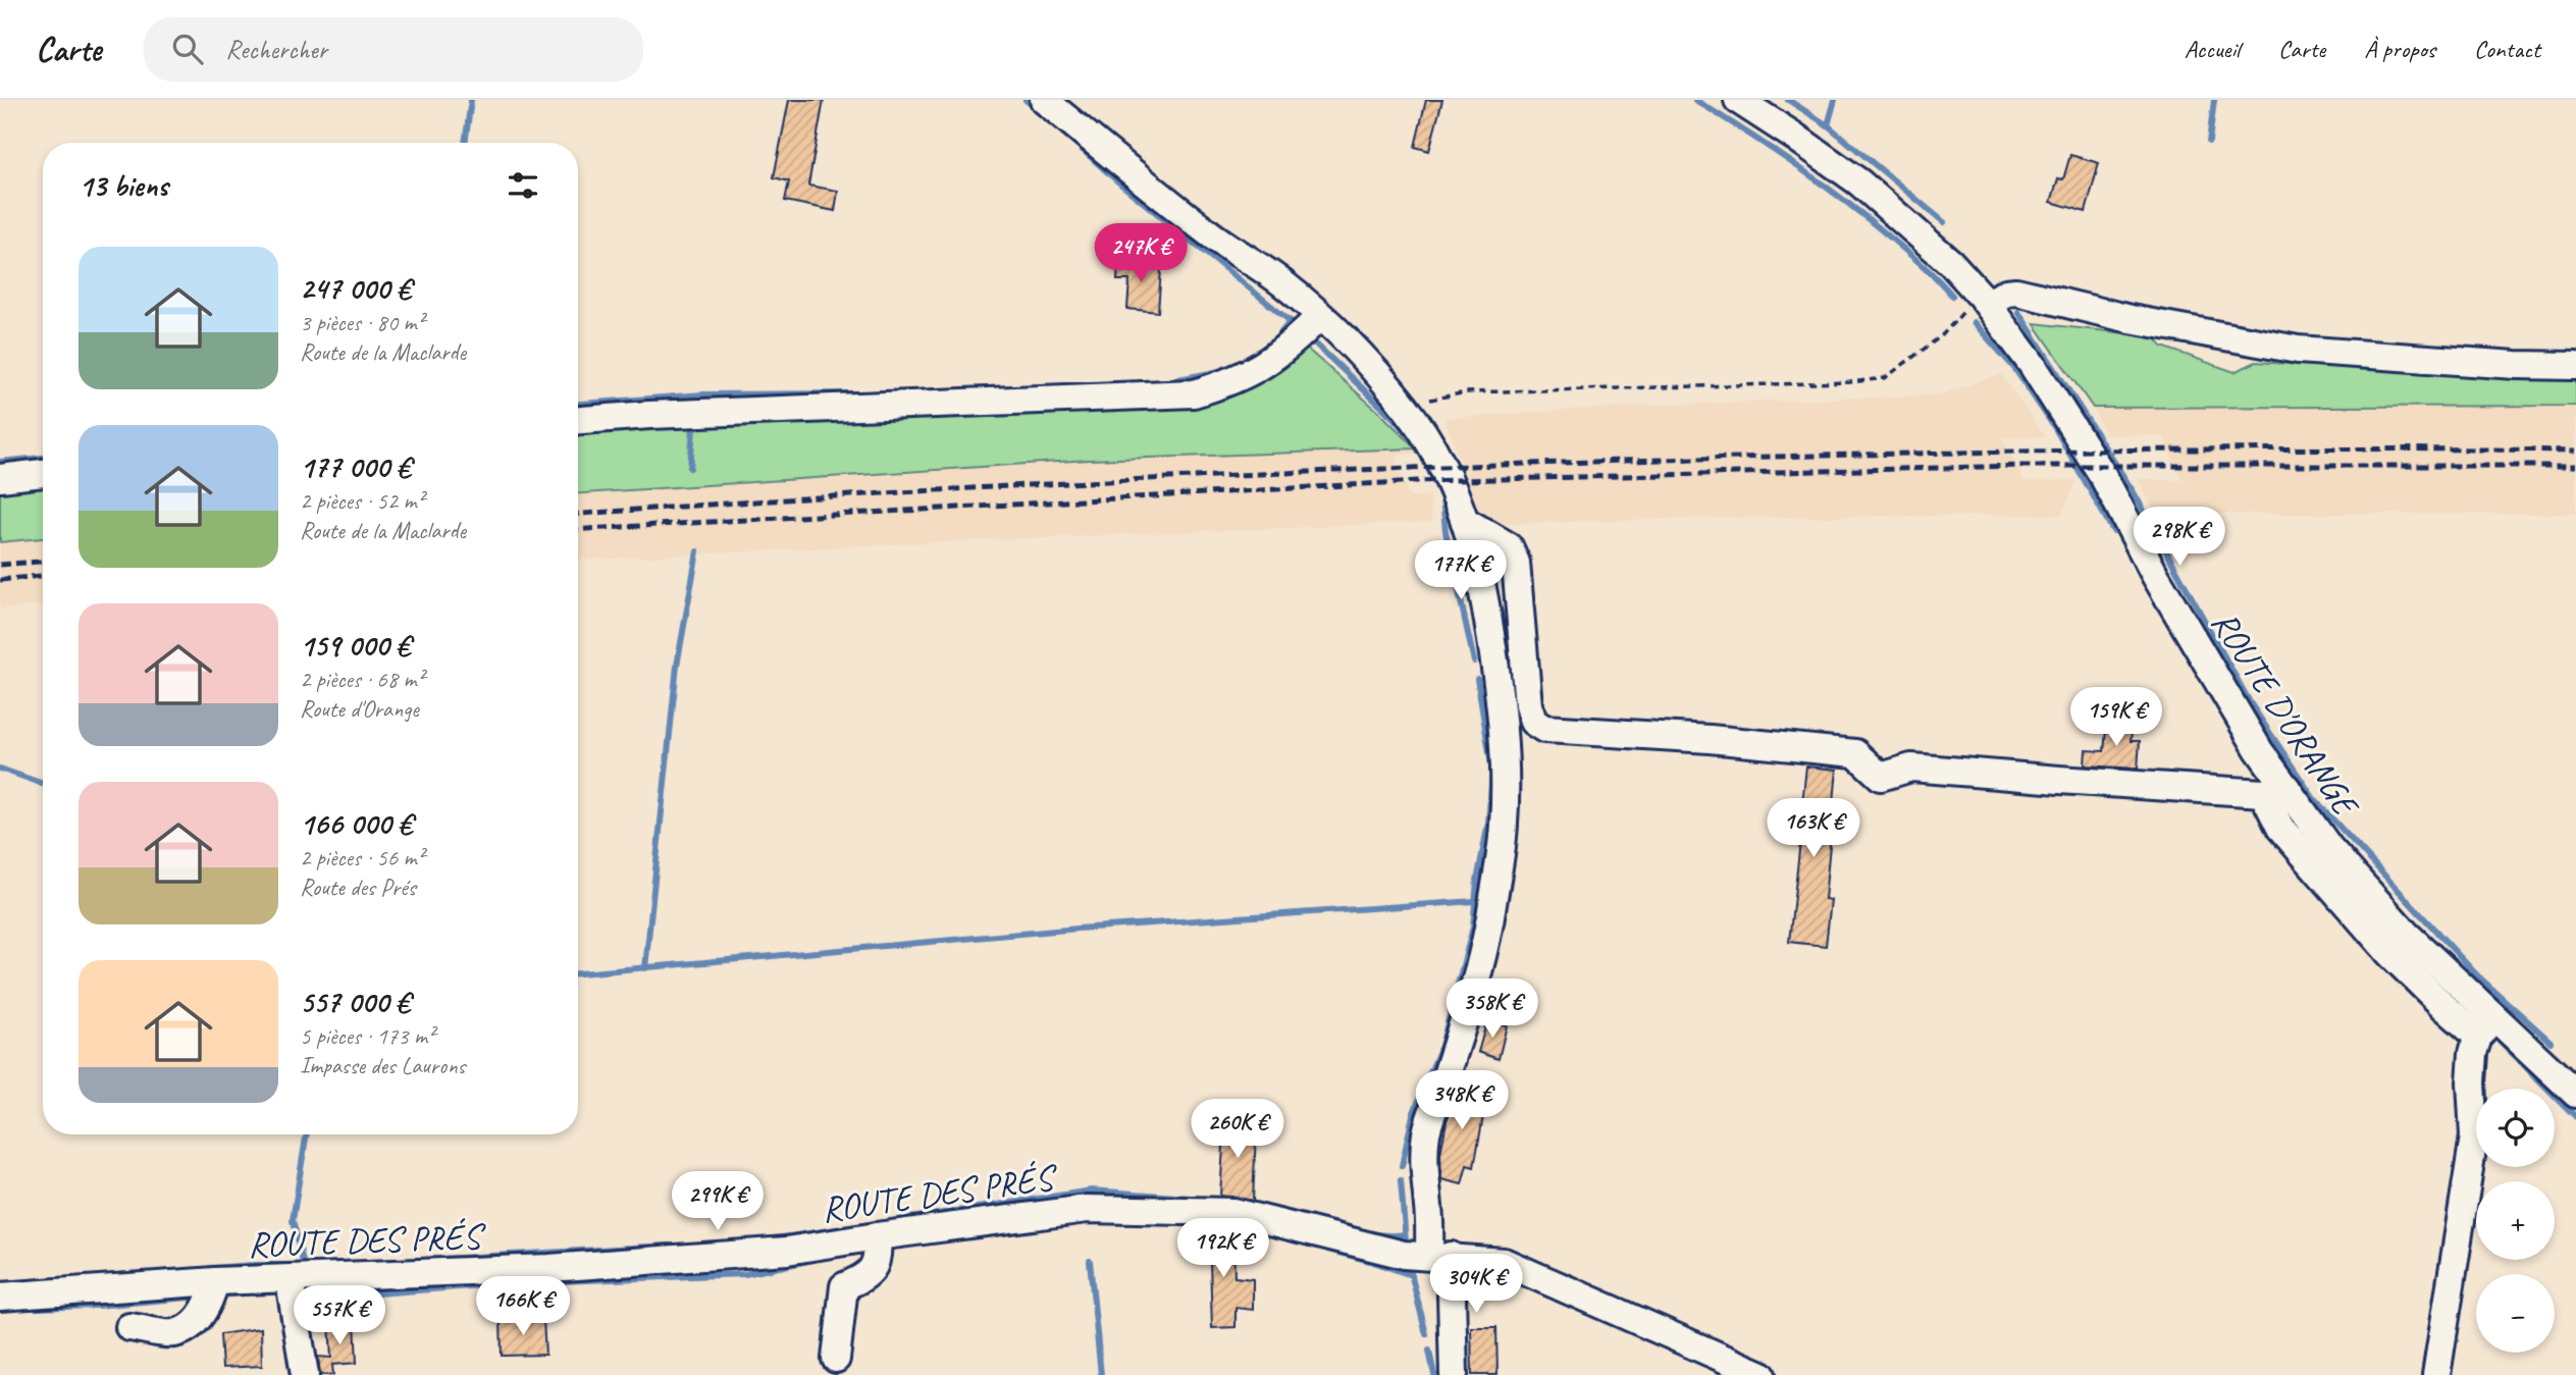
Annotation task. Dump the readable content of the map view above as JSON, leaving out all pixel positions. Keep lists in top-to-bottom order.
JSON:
{
  "streets": {
    "street": ["ROUTE D'ORANGE", "ROUTE DES PRÉS"]
  },
  "page": {
    "header": "Carte",
    "search": "Rechercher",
    "nav": [
      "Accueil",
      "Carte",
      "À propos",
      "Contact"
    ],
    "heading": "13 biens",
    "price": [
      "247K €",
      "298K €",
      "177K €",
      "159K €",
      "163K €",
      "358K €",
      "348K €",
      "260K €",
      "299K €",
      "192K €",
      "304K €",
      "166K €",
      "557K €"
    ],
    "list": [
      {
        "name": "247 000 €",
        "note": "3 pièces · 80 m² · Route de la Maclarde"
      },
      {
        "name": "177 000 €",
        "note": "2 pièces · 52 m² · Route de la Maclarde"
      },
      {
        "name": "159 000 €",
        "note": "2 pièces · 68 m² · Route d'Orange"
      },
      {
        "name": "166 000 €",
        "note": "2 pièces · 56 m² · Route des Prés"
      },
      {
        "name": "557 000 €",
        "note": "5 pièces · 173 m² · Impasse des Laurons"
      }
    ],
    "map_buttons": ["+", "−"]
  }
}
